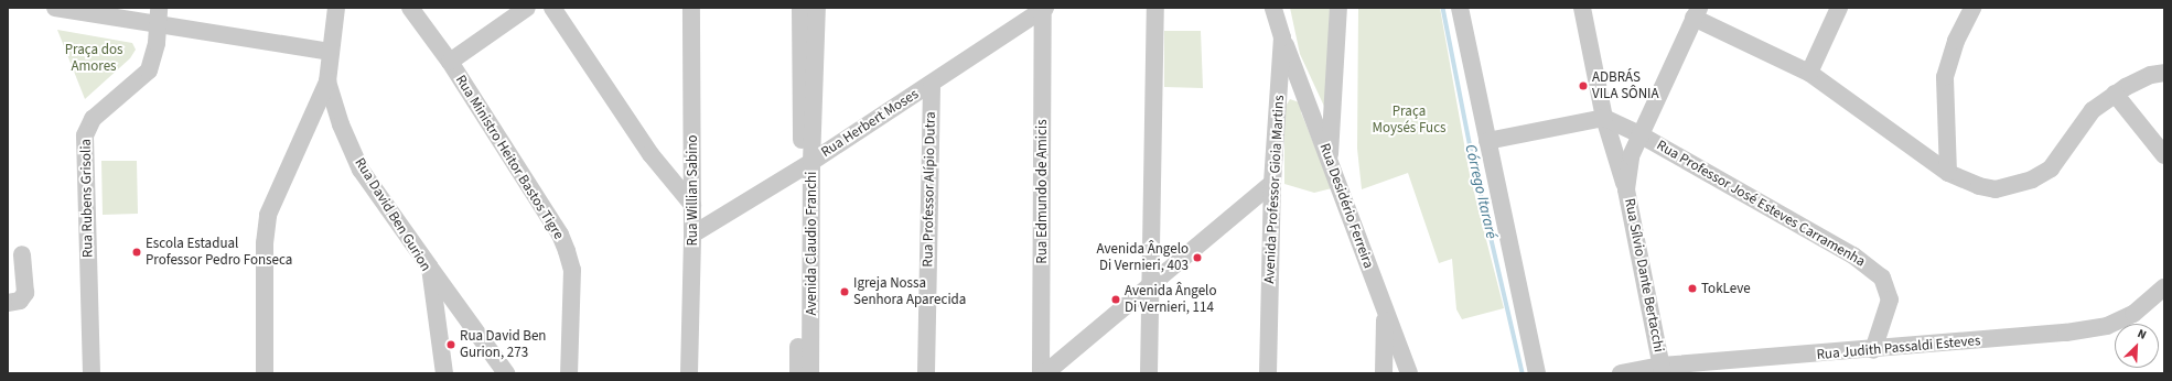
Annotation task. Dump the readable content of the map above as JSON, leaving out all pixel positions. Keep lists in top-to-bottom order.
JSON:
{
  "streets": {
    "street": [
      "Rua Herbert Moses",
      "Rua Ministro Heitor Bastos Tigre",
      "Rua Professor Alípio Dutra",
      "Avenida Professor Gioia Martins",
      "Rua Willian Sabino",
      "Rua Edmundo de Amicis",
      "Rua Rubens Grisolia",
      "Rua Professor José Esteves Carramenha",
      "Rua Desidério Ferreira",
      "Rua David Ben Gurion",
      "Avenida Claudio Franchi",
      "Rua Sílvio Dante Bertacchi",
      "Rua Judith Passaldi Esteves"
    ]
  },
  "crossings": [
    ["Rua Herbert Moses", "Rua Professor Alípio Dutra"],
    ["Rua Herbert Moses", "Rua Willian Sabino"],
    ["Rua Herbert Moses", "Rua Edmundo de Amicis"],
    ["Rua Herbert Moses", "Avenida Claudio Franchi"],
    ["Avenida Professor Gioia Martins", "Rua Desidério Ferreira"],
    ["Rua Professor José Esteves Carramenha", "Rua Sílvio Dante Bertacchi"],
    ["Rua Professor José Esteves Carramenha", "Rua Judith Passaldi Esteves"],
    ["Rua Sílvio Dante Bertacchi", "Rua Judith Passaldi Esteves"]
  ],
  "water": ["Córrego Itararé"],
  "parks": ["Praça dos Amores", "Praça Moysés Fucs"],
  "places": [
    "ADBRÁS VILA SÔNIA",
    "Escola Estadual Professor Pedro Fonseca",
    "Avenida Ângelo Di Vernieri, 403",
    "TokLeve",
    "Igreja Nossa Senhora Aparecida",
    "Avenida Ângelo Di Vernieri, 114",
    "Rua David Ben Gurion, 273"
  ],
  "north": "top right"
}
